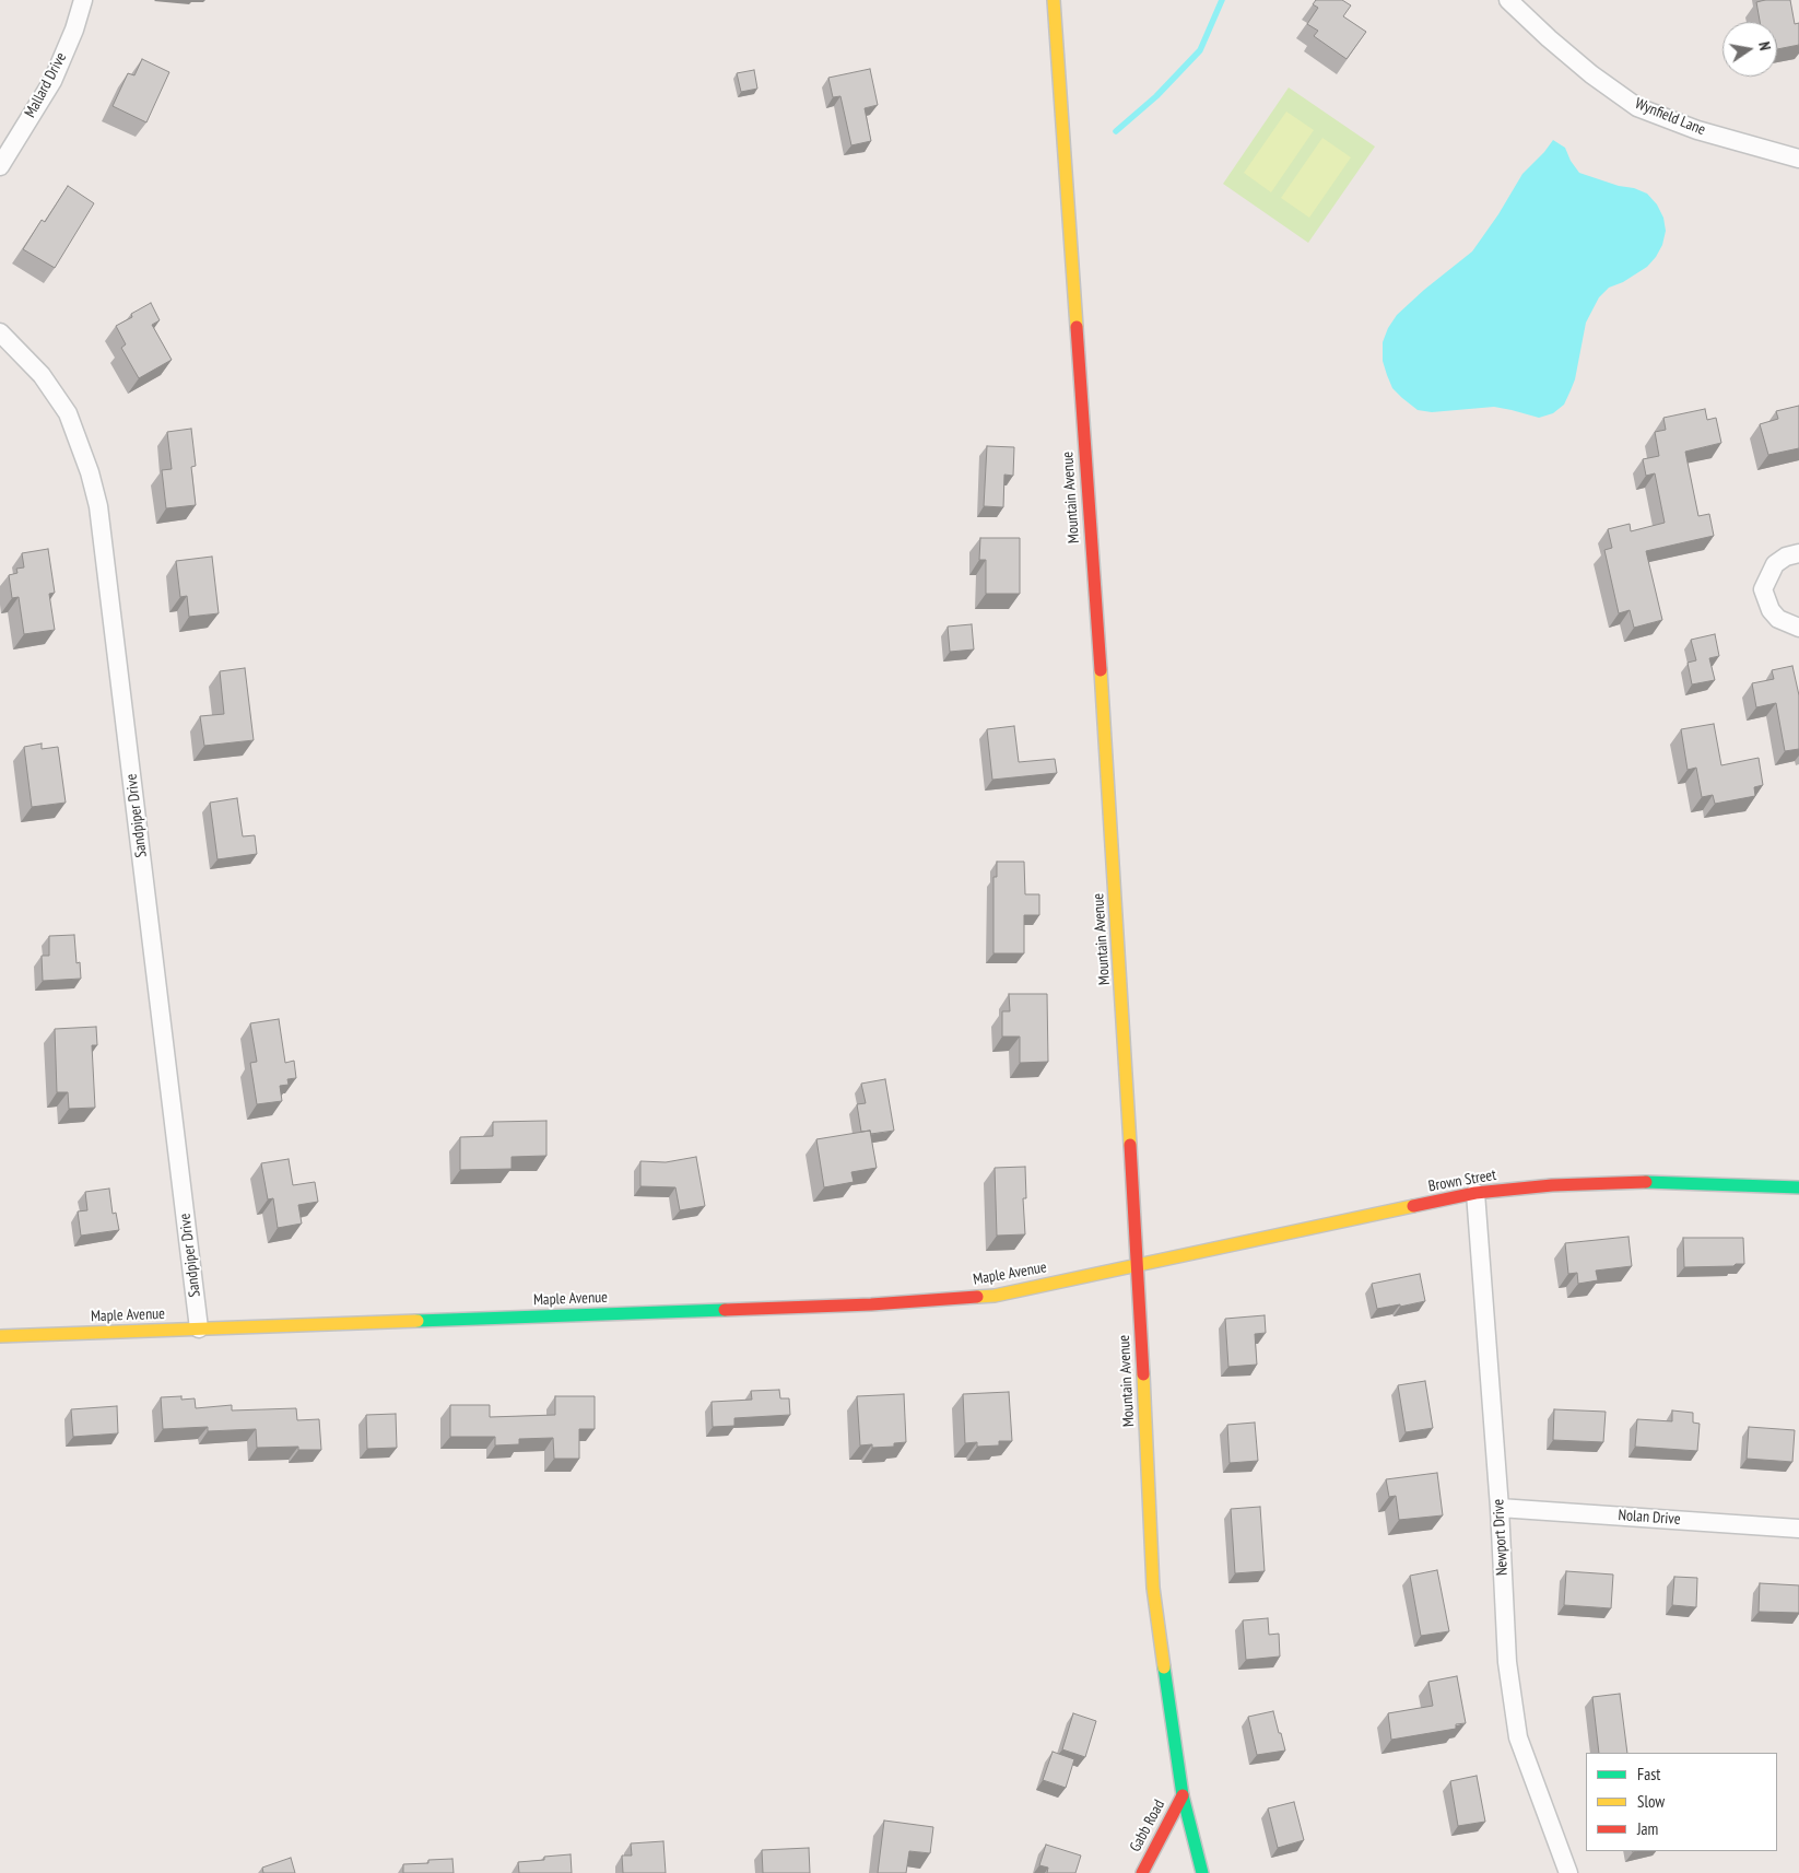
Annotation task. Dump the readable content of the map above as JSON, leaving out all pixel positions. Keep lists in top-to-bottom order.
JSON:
{
  "streets": {
    "street": [
      "Mallard Drive",
      "Wynfield Lane",
      "Mountain Avenue",
      "Sandpiper Drive",
      "Brown Street",
      "Maple Avenue",
      "Nolan Drive",
      "Newport Drive",
      "Gabb Road"
    ]
  },
  "crossings": [
    ["Mountain Avenue", "Brown Street"],
    ["Mountain Avenue", "Maple Avenue"],
    ["Mountain Avenue", "Gabb Road"],
    ["Sandpiper Drive", "Maple Avenue"],
    ["Brown Street", "Maple Avenue"],
    ["Brown Street", "Newport Drive"],
    ["Nolan Drive", "Newport Drive"]
  ],
  "legend": ["Fast", "Slow", "Jam"],
  "north": "right"
}
